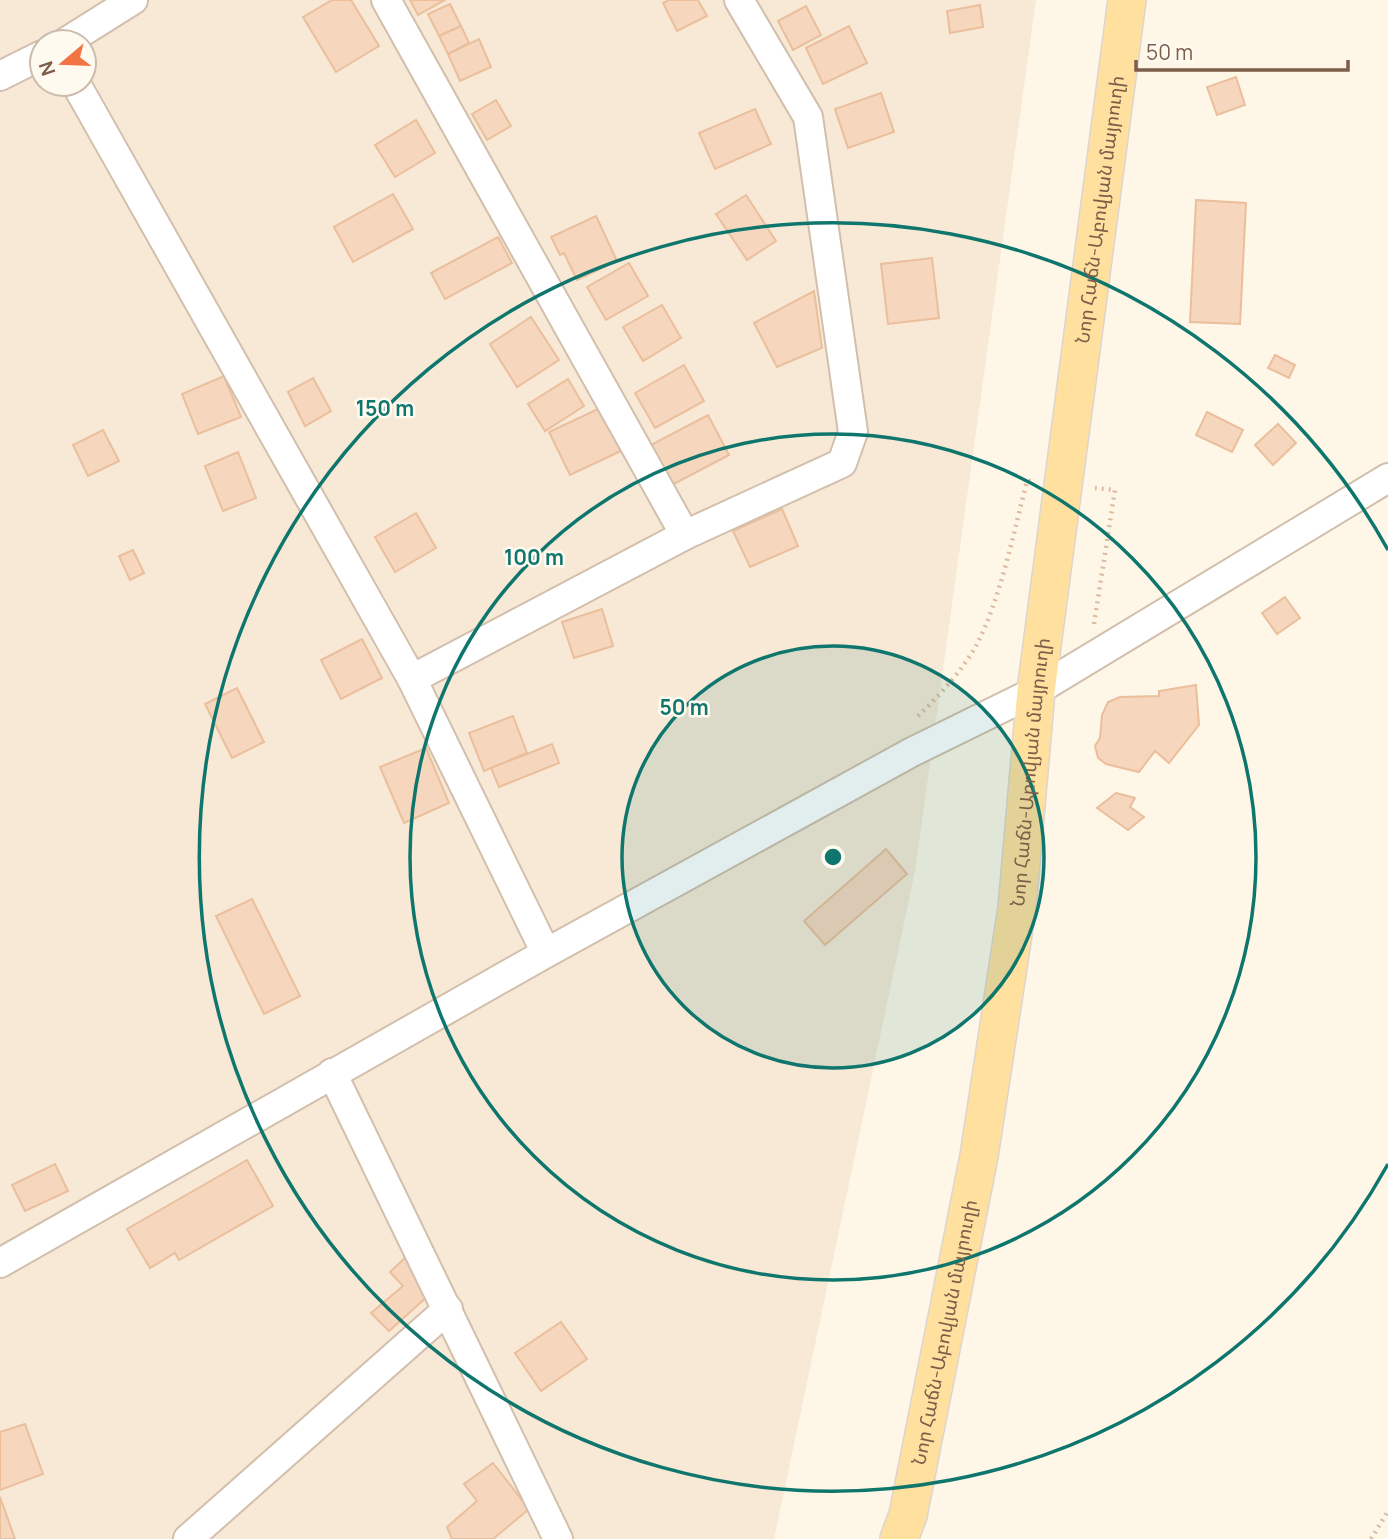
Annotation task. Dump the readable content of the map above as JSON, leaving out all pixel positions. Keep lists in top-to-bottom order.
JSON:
{
  "streets": {
    "main road": ["Նոր Հաճն-Աբովյան մայրուղի"]
  },
  "scale_bar": "50 m",
  "north": "left",
  "rings": ["150 m", "100 m", "50 m"]
}
